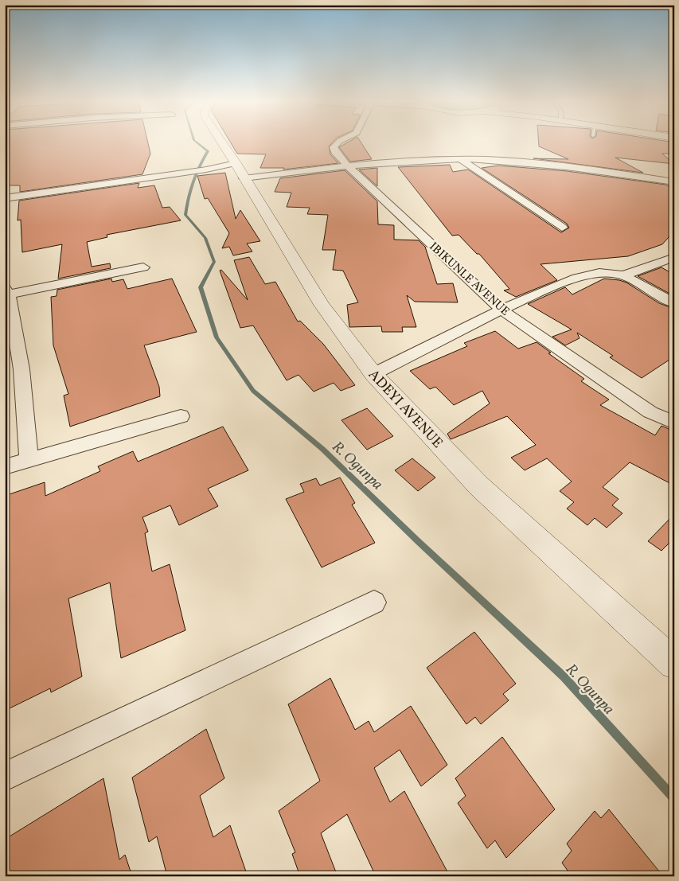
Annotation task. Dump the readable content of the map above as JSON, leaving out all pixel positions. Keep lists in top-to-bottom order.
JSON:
{
  "streets": {
    "street": ["IBIKUNLE AVENUE", "ADEYI AVENUE"]
  },
  "water": ["R. Ogunpa"]
}
